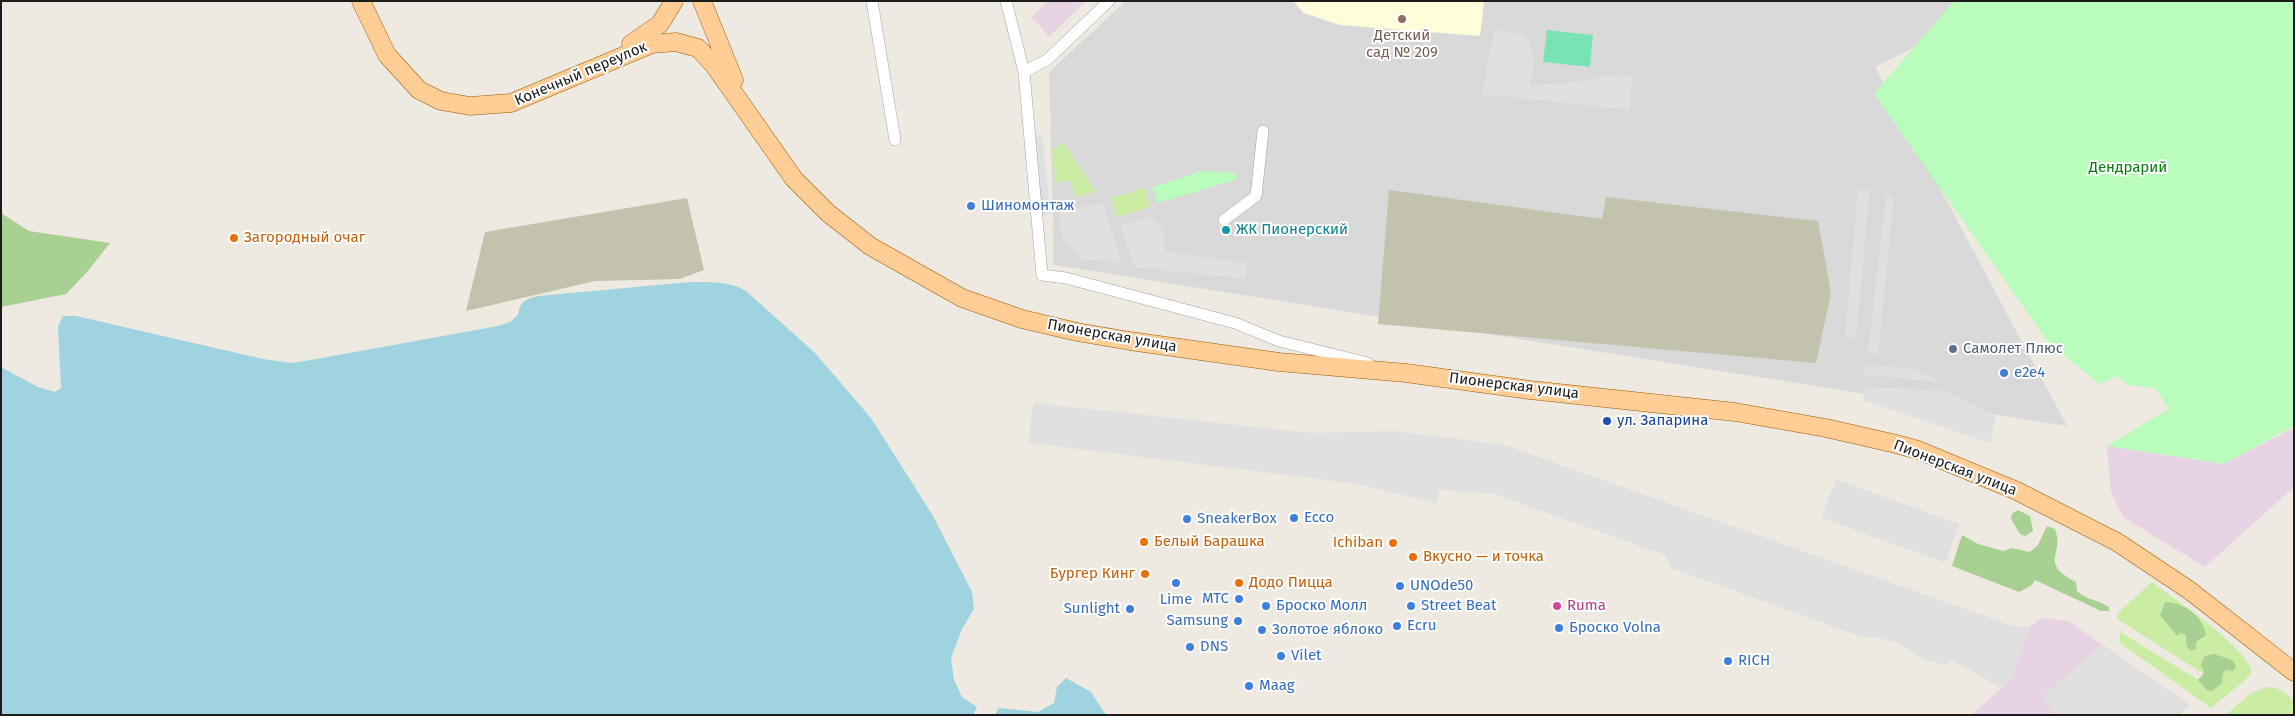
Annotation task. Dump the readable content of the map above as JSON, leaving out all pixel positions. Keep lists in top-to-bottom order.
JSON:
{
  "streets": {
    "main road": ["Конечный переулок", "Пионерская улица"]
  },
  "crossings": [
    ["Конечный переулок", "Пионерская улица"]
  ],
  "parks": ["Дендрарий"],
  "places": [
    "Детский сад № 209",
    "Шиномонтаж",
    "ЖК Пионерский",
    "Загородный очаг",
    "Самолет Плюс",
    "е2е4",
    "ул. Запарина",
    "Ecco",
    "SneakerBox",
    "Белый Барашка",
    "Ichiban",
    "Вкусно — и точка",
    "Бургер Кинг",
    "Lime",
    "Додо Пицца",
    "UNOde50",
    "МТС",
    "Броско Молл",
    "Street Beat",
    "Ruma",
    "Sunlight",
    "Samsung",
    "Ecru",
    "Броско Volna",
    "Золотое яблоко",
    "DNS",
    "Vilet",
    "RICH",
    "Maag"
  ]
}
